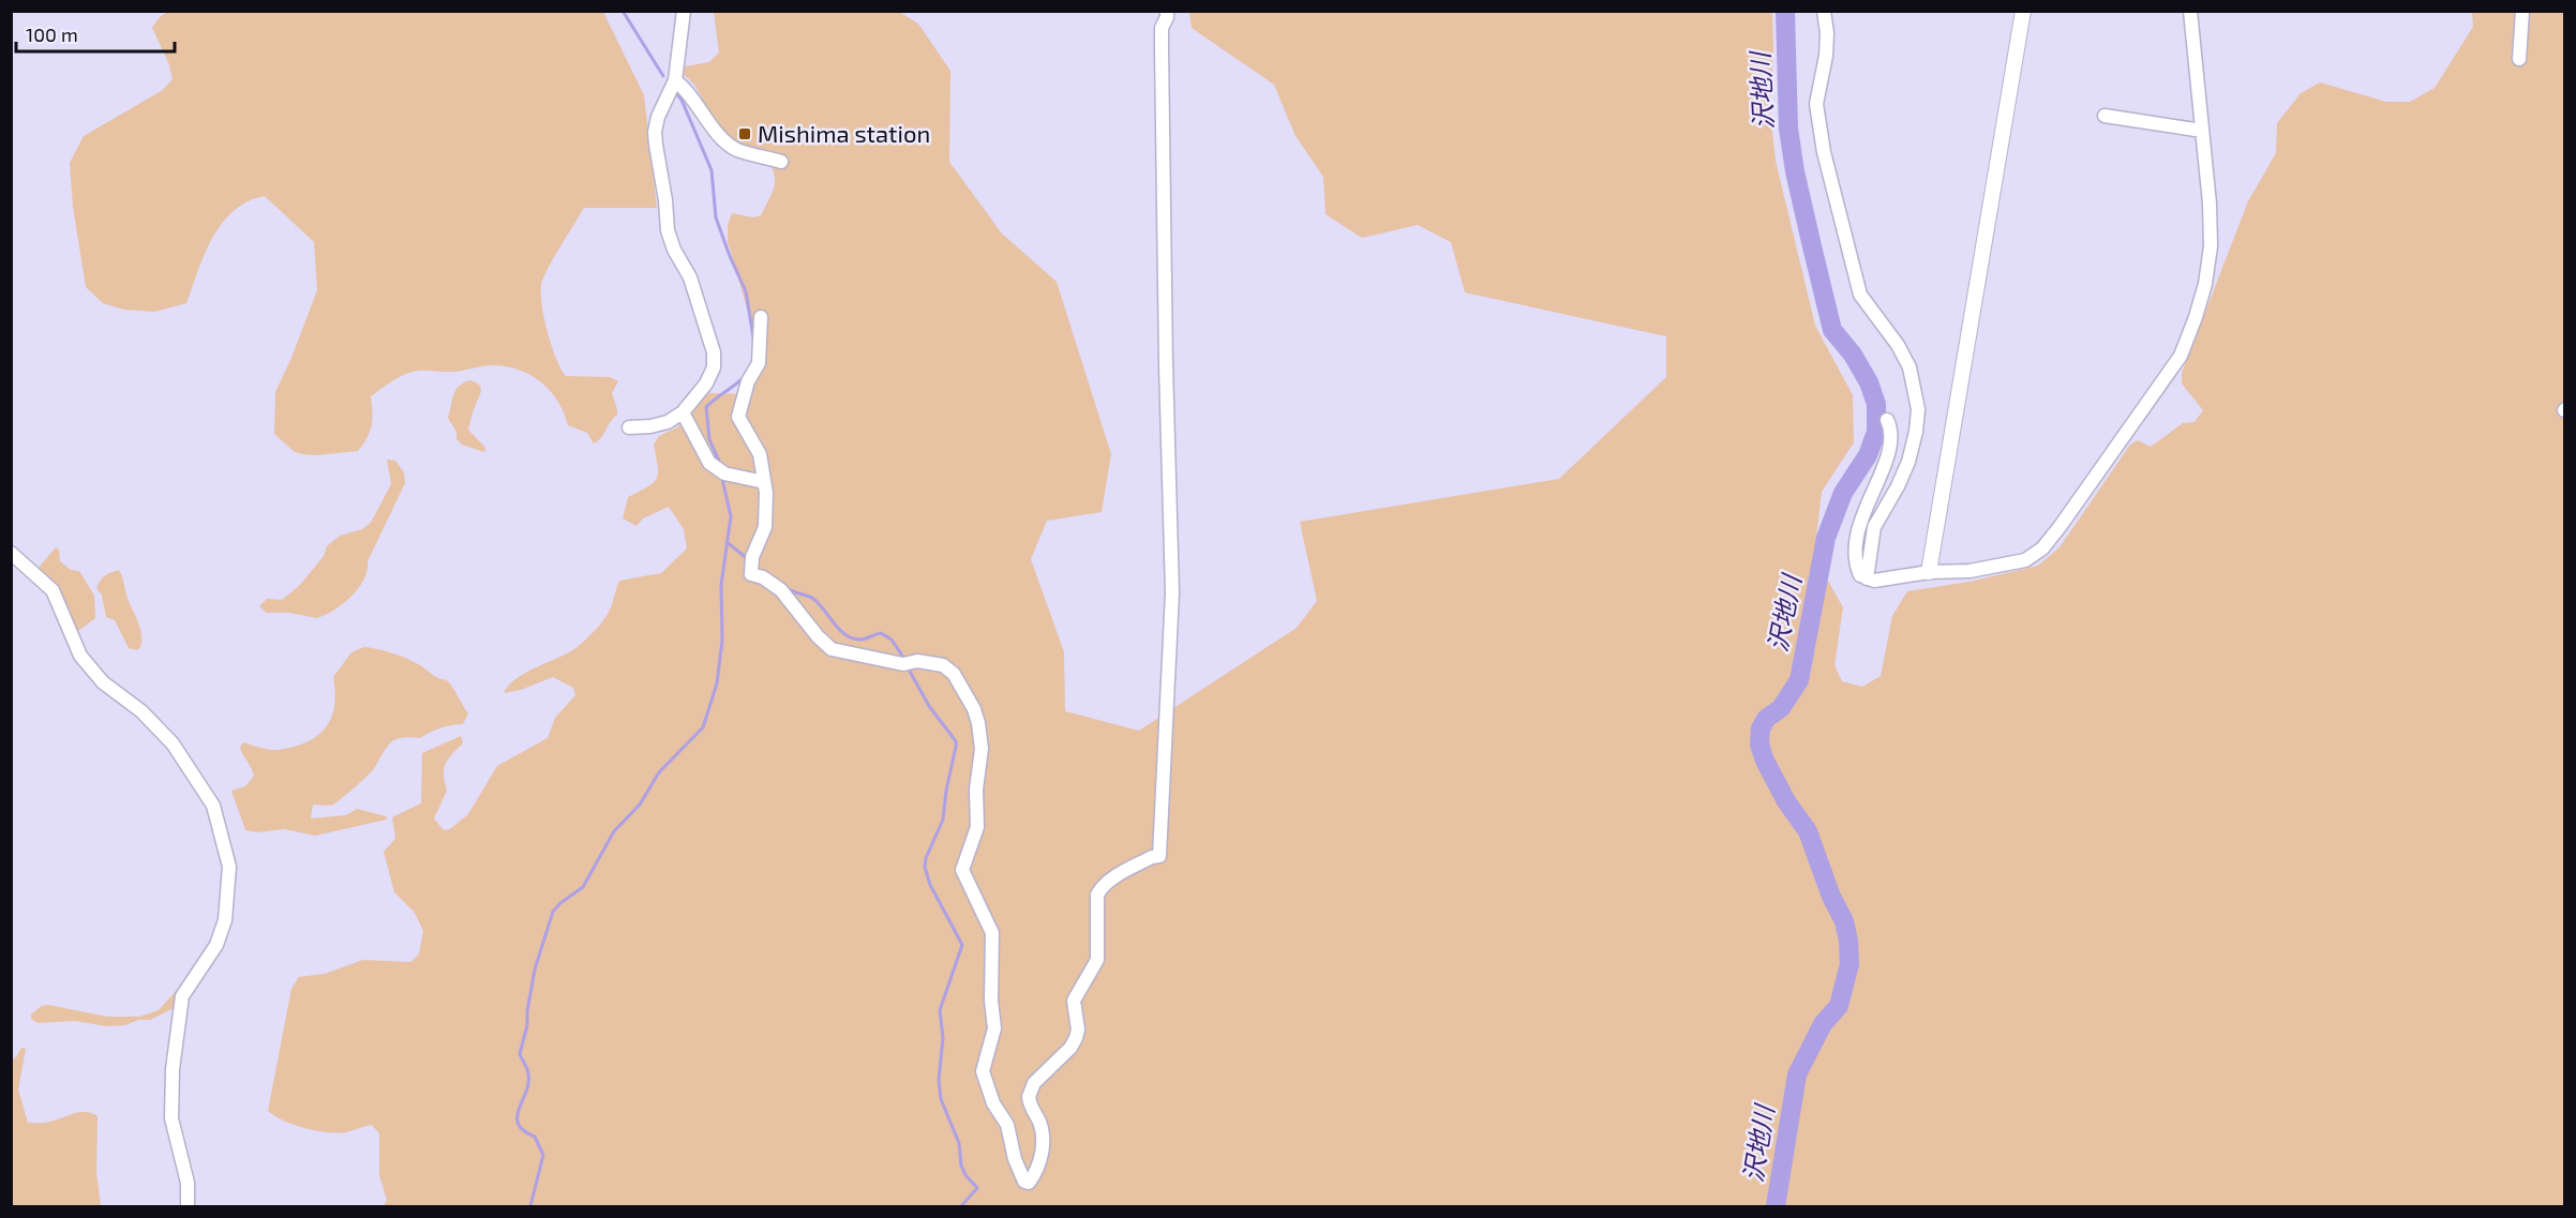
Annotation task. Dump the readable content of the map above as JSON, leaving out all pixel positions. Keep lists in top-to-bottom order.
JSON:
{
  "water": ["沢地川"],
  "places": {
    "transit": ["Mishima station"]
  },
  "scale_bar": "100 m"
}
